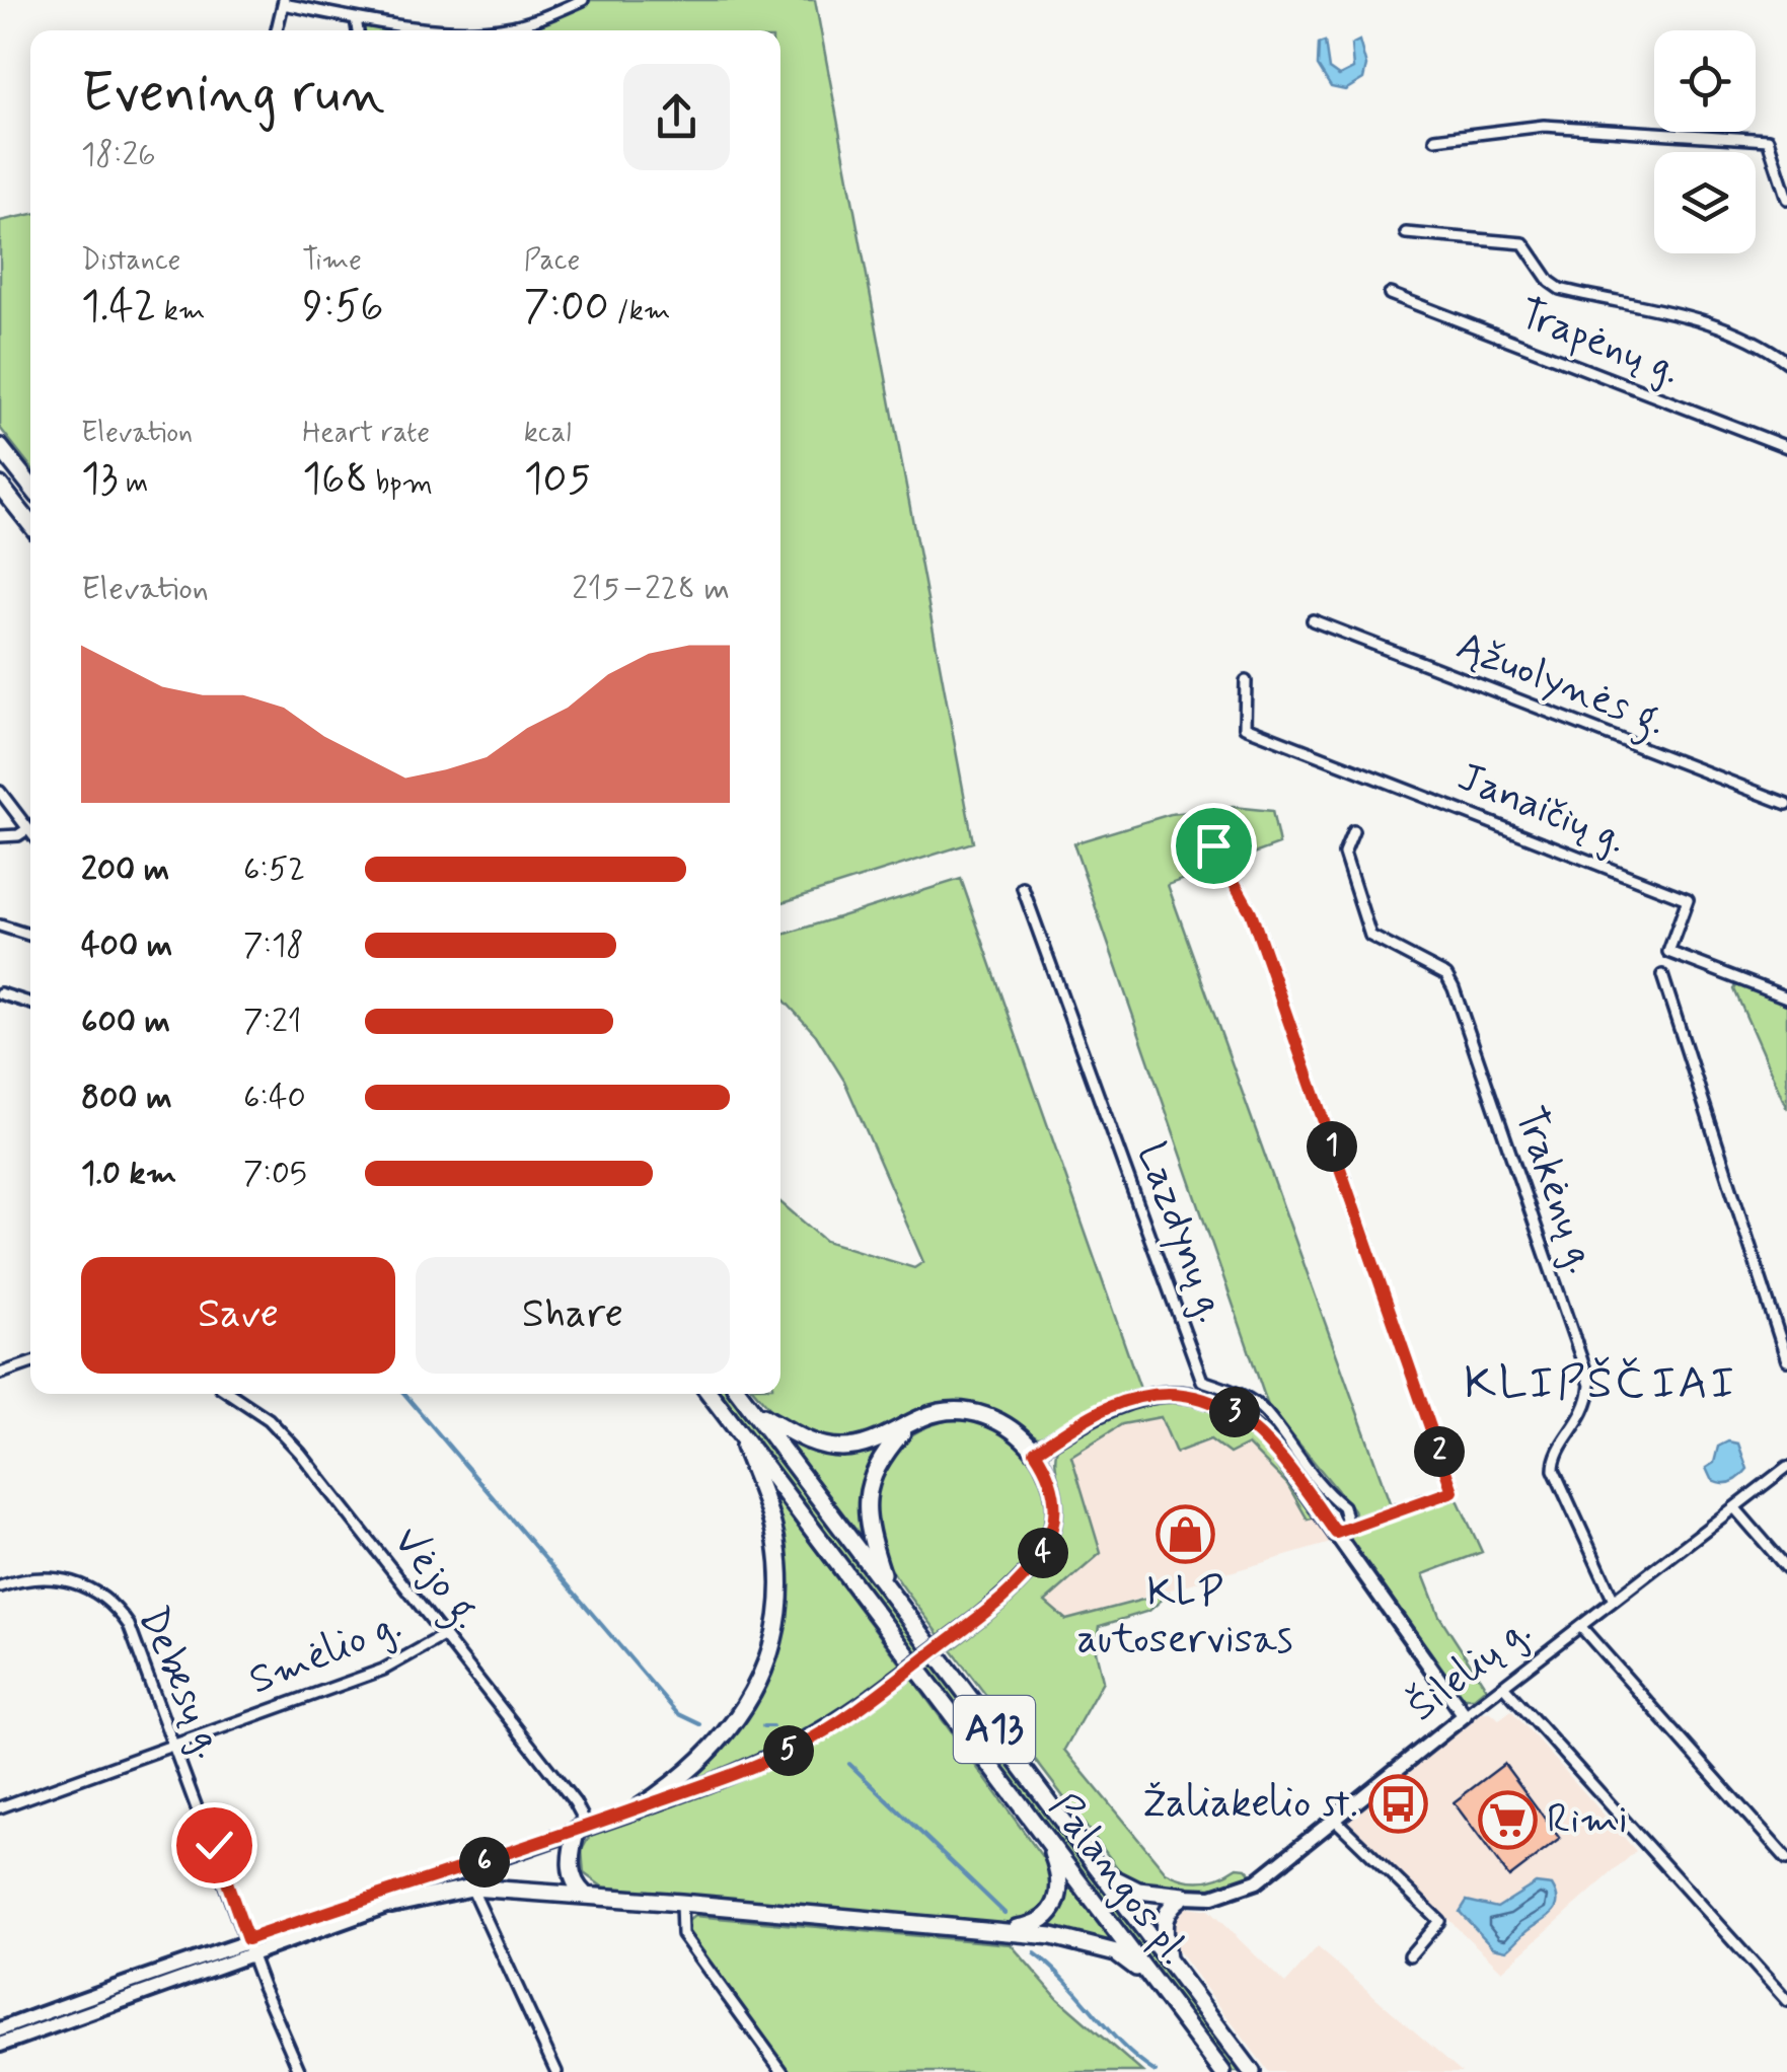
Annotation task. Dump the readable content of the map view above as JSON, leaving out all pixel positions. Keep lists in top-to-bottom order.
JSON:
{
  "streets": {
    "highway": ["A13", "Palangos pl."],
    "main road": ["Šilelių g."],
    "street": [
      "Trapėnų g.",
      "Ąžuolynės g.",
      "Janaičių g.",
      "Trakėnų g.",
      "Lazdynų g.",
      "Vėjo g.",
      "Smėlio g.",
      "Debesų g."
    ]
  },
  "crossings": [
    ["Trakėnų g.", "Šilelių g."],
    ["Vėjo g.", "Smėlio g."],
    ["Smėlio g.", "Debesų g."]
  ],
  "districts": ["KLIPŠČIAI"],
  "places": {
    "shop": ["KLP autoservisas"],
    "bus stop": ["Žaliakelio st."],
    "supermarket": ["Rimi"]
  },
  "page": {
    "heading": ["Evening run", "18:26"],
    "stats": [
      ["Distance", "1.42 km"],
      ["Time", "9:56"],
      ["Pace", "7:00 /km"],
      ["Elevation", "13 m"],
      ["Heart rate", "168 bpm"],
      ["kcal", "105"]
    ],
    "chart": ["Elevation", "215–228 m"],
    "list": [
      {
        "name": "200 m",
        "note": "6:52"
      },
      {
        "name": "400 m",
        "note": "7:18"
      },
      {
        "name": "600 m",
        "note": "7:21"
      },
      {
        "name": "800 m",
        "note": "6:40"
      },
      {
        "name": "1.0 km",
        "note": "7:05"
      }
    ],
    "pins": [
      "1",
      "3",
      "2",
      "4",
      "5",
      "6"
    ],
    "buttons": ["Save", "Share"]
  }
}
